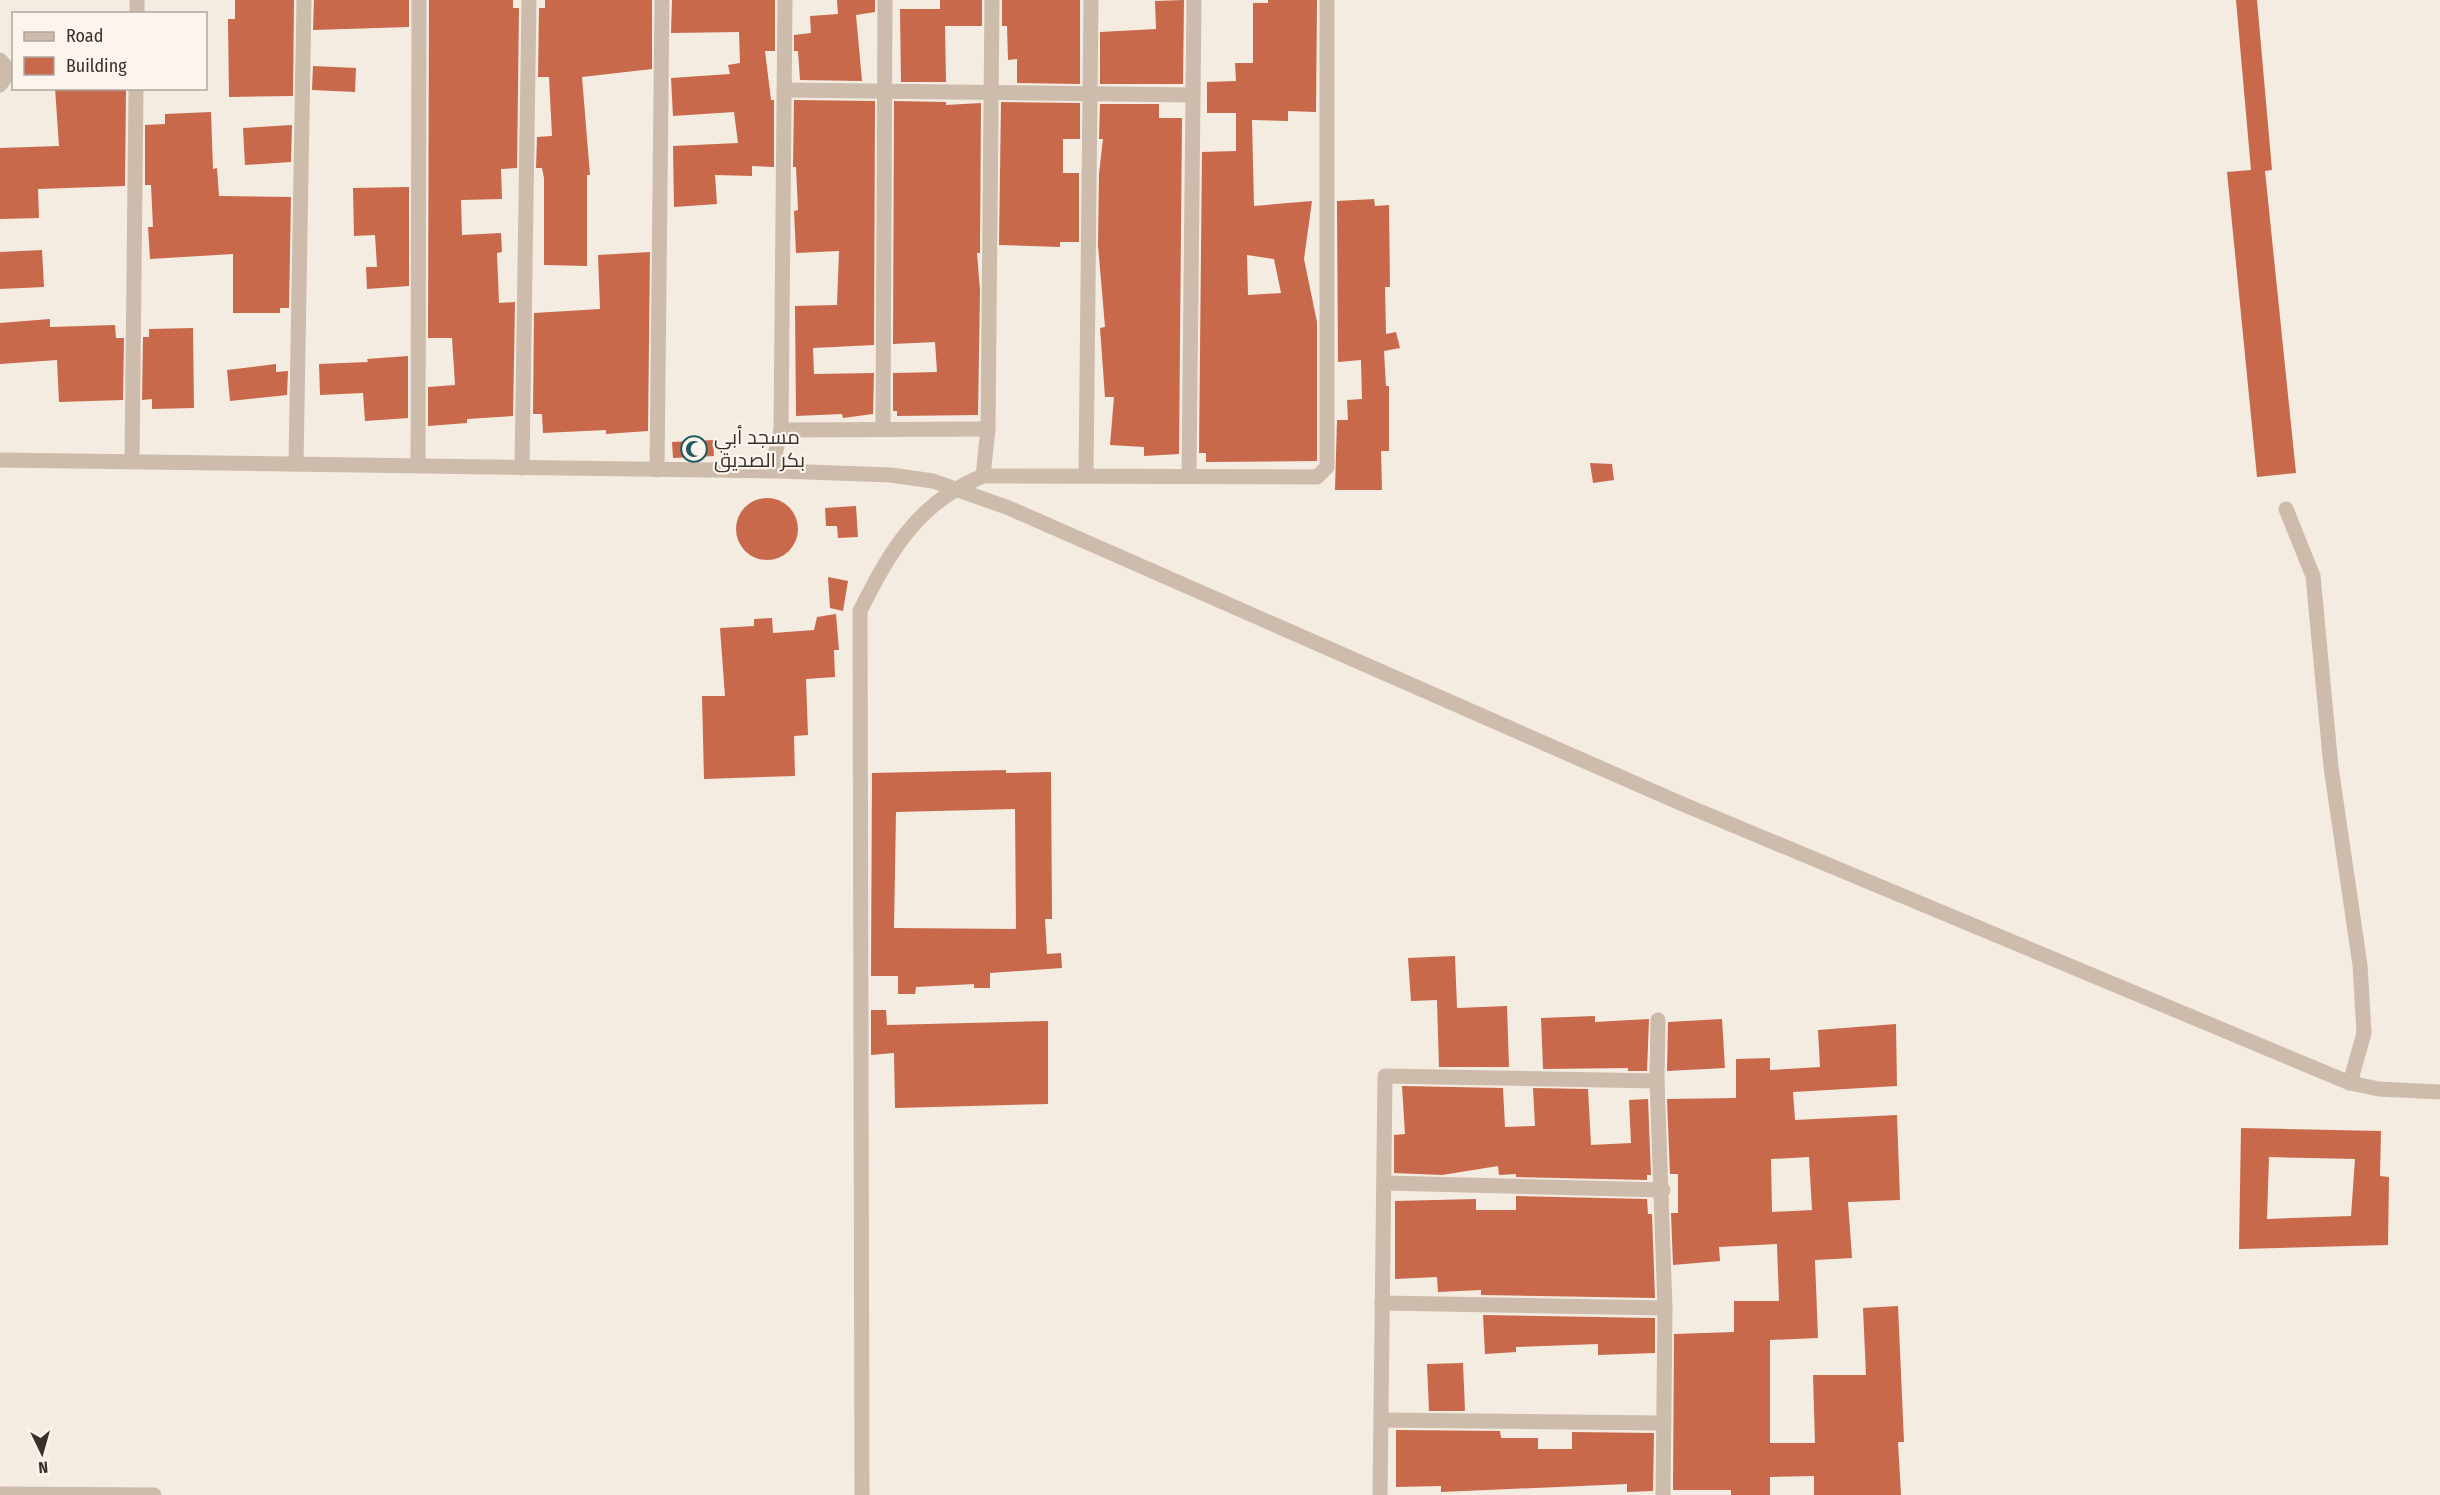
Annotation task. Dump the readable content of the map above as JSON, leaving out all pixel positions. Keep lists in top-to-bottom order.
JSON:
{
  "places": {
    "mosque": ["مسجد أبي بكر الصديق"]
  },
  "legend": ["Road", "Building"],
  "north": "bottom"
}
